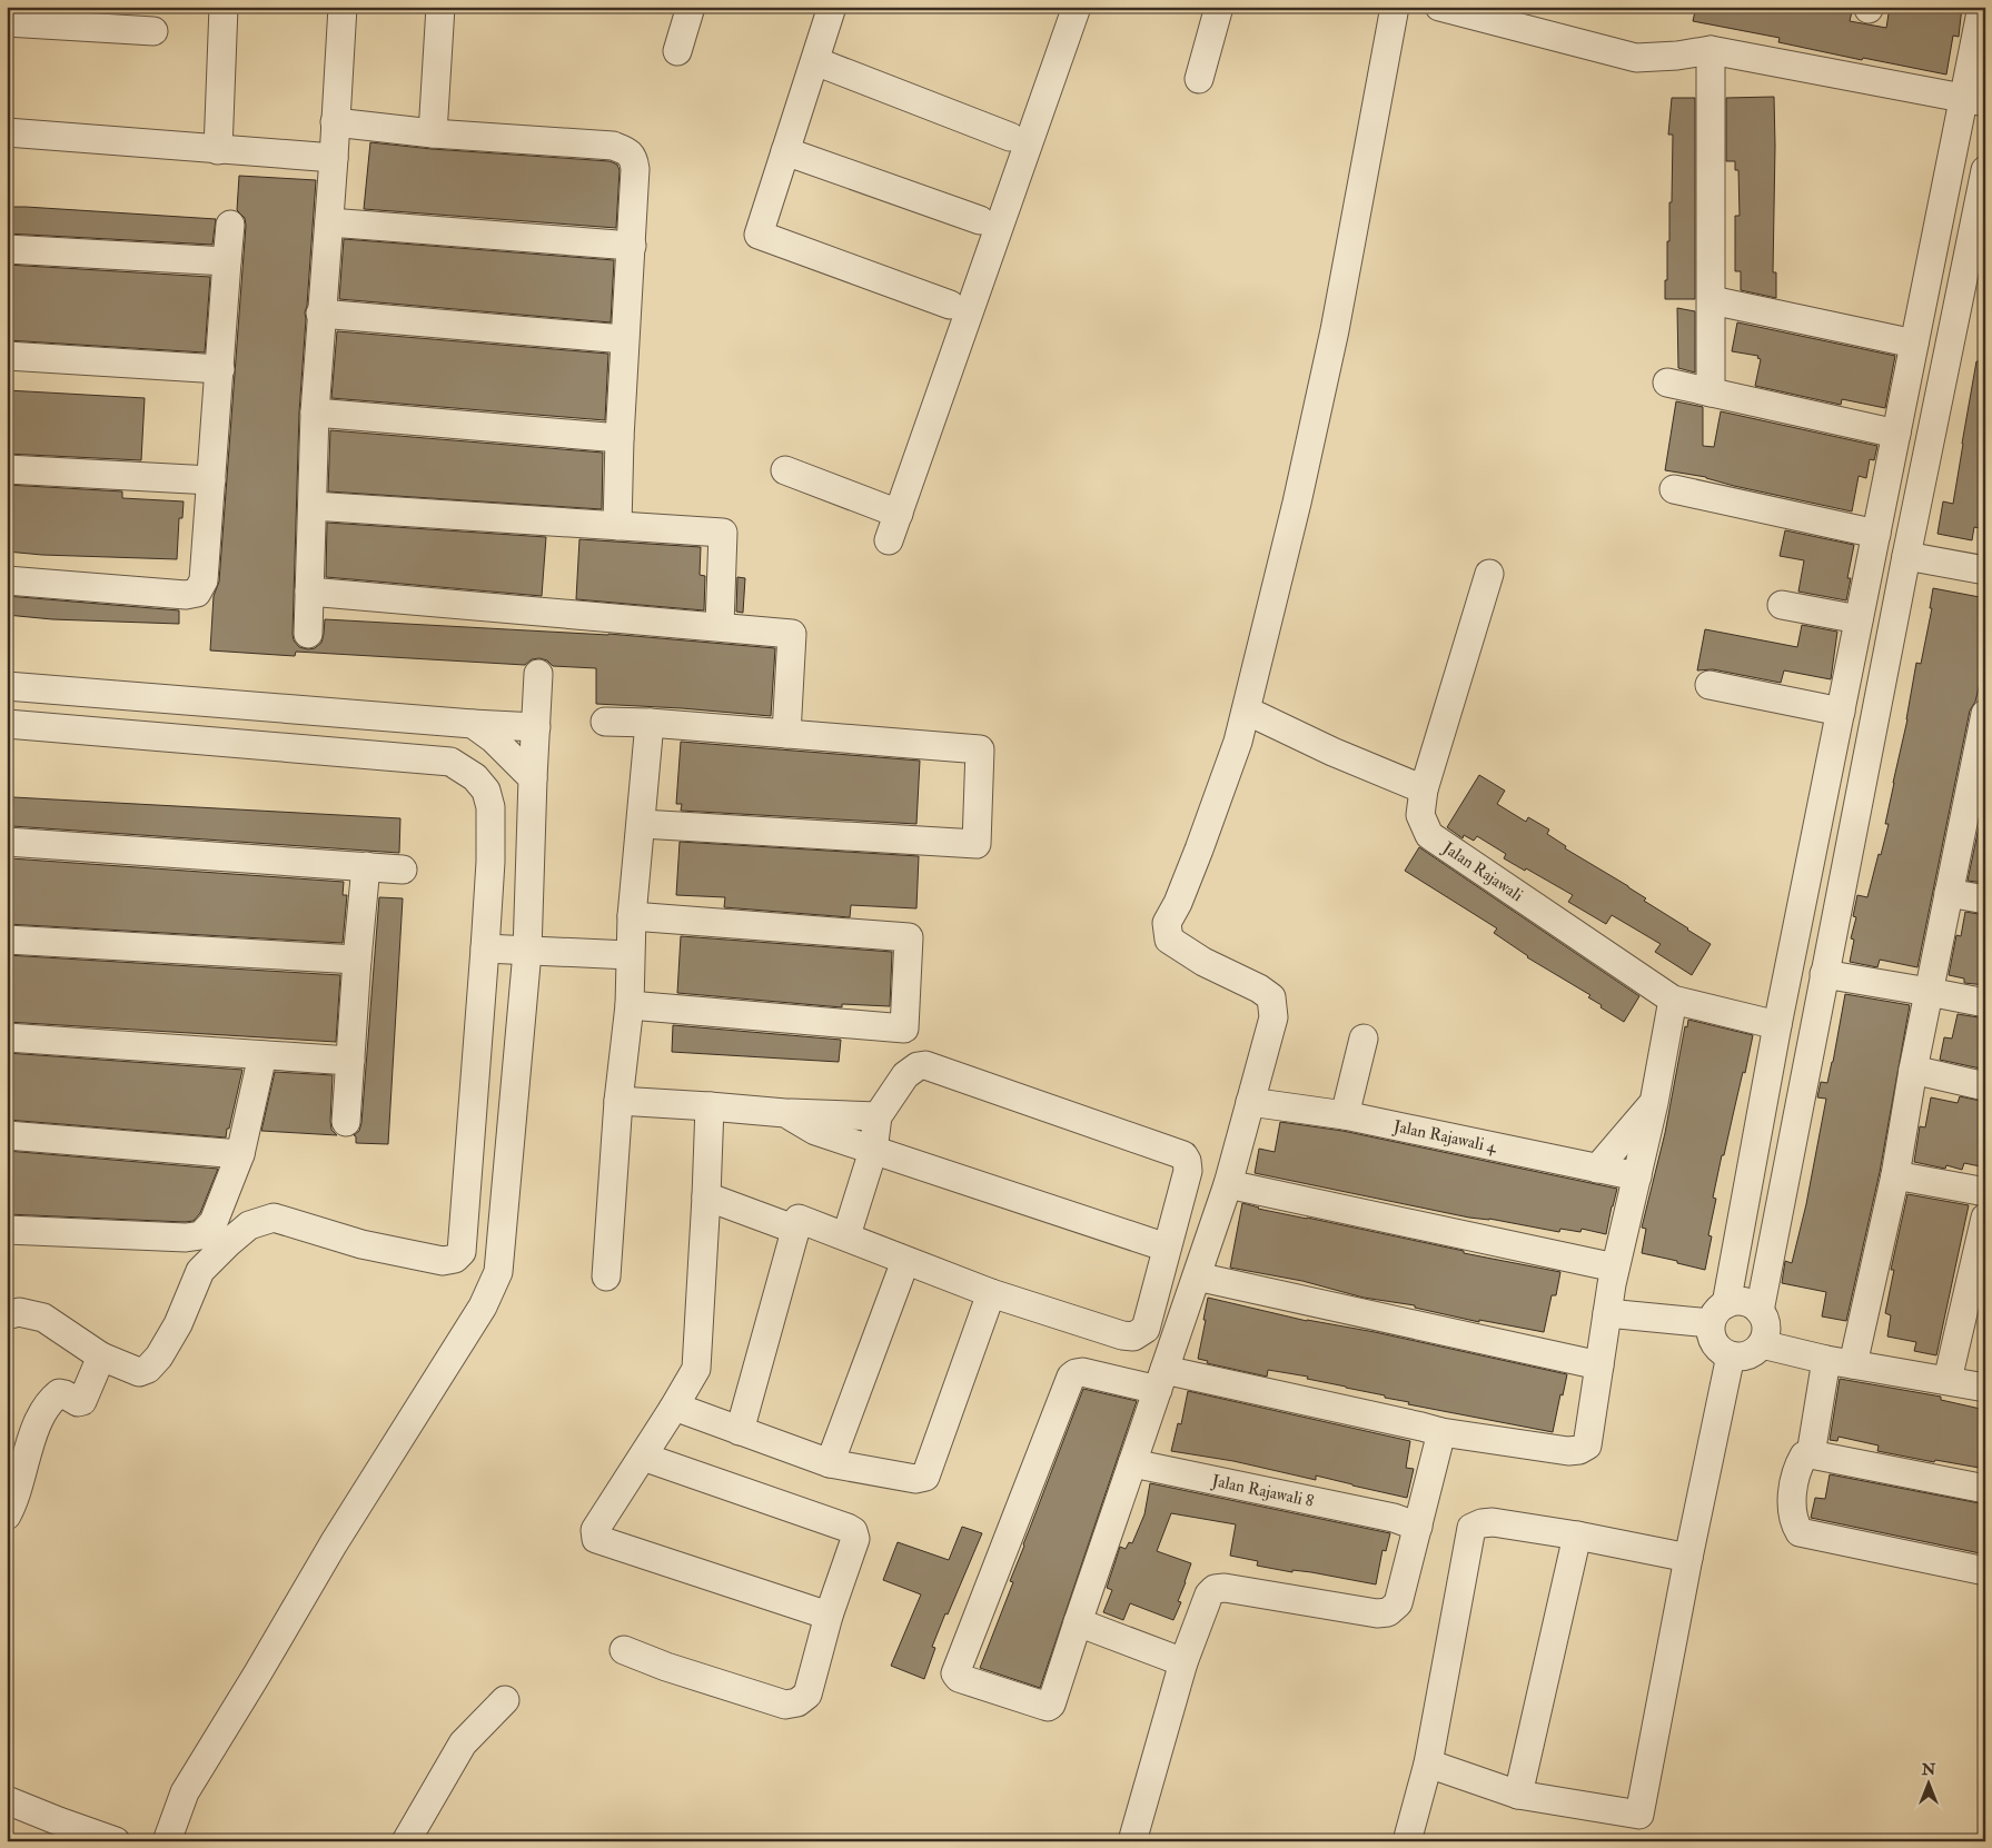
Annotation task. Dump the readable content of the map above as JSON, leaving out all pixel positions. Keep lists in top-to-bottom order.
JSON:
{
  "streets": {
    "street": ["Jalan Rajawali", "Jalan Rajawali 4", "Jalan Rajawali 8"]
  },
  "north": "top"
}
